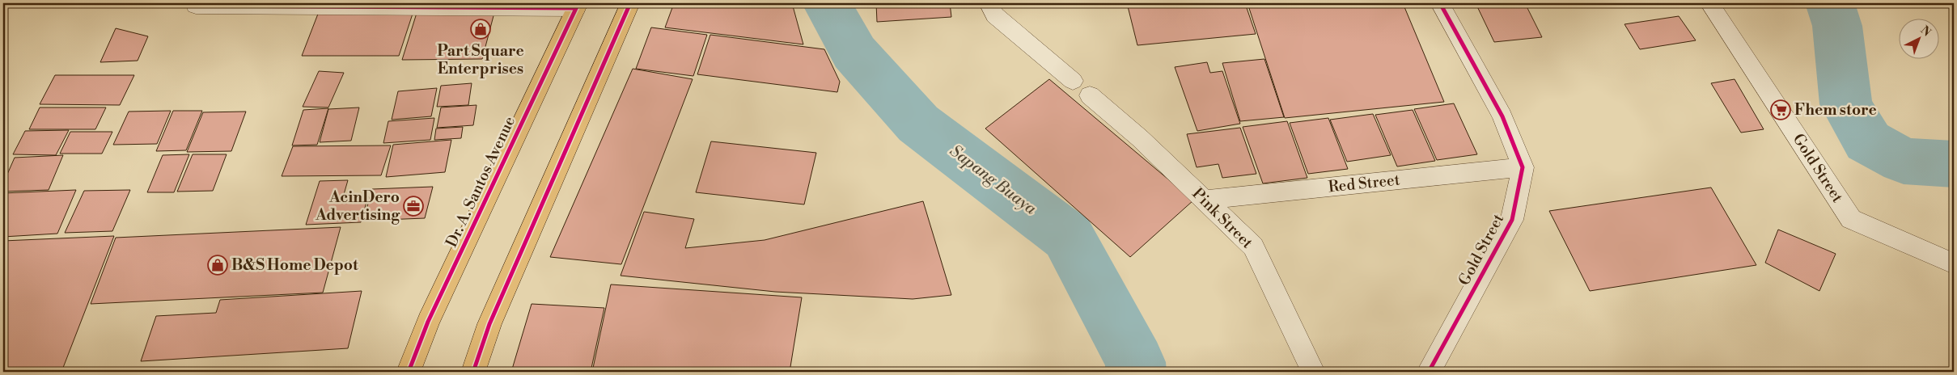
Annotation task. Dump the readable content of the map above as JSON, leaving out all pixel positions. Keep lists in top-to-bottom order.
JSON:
{
  "streets": {
    "main road": ["Dr. A. Santos Avenue"],
    "street": ["Gold Street", "Red Street", "Pink Street"]
  },
  "crossings": [
    ["Gold Street", "Red Street"],
    ["Red Street", "Pink Street"]
  ],
  "water": ["Sapang Buaya"],
  "places": {
    "shop": ["Part Square Enterprises", "B&S Home Depot"],
    "supermarket": ["Fhem store"],
    "office": ["AcinDero Advertising"]
  },
  "north": "top right"
}
